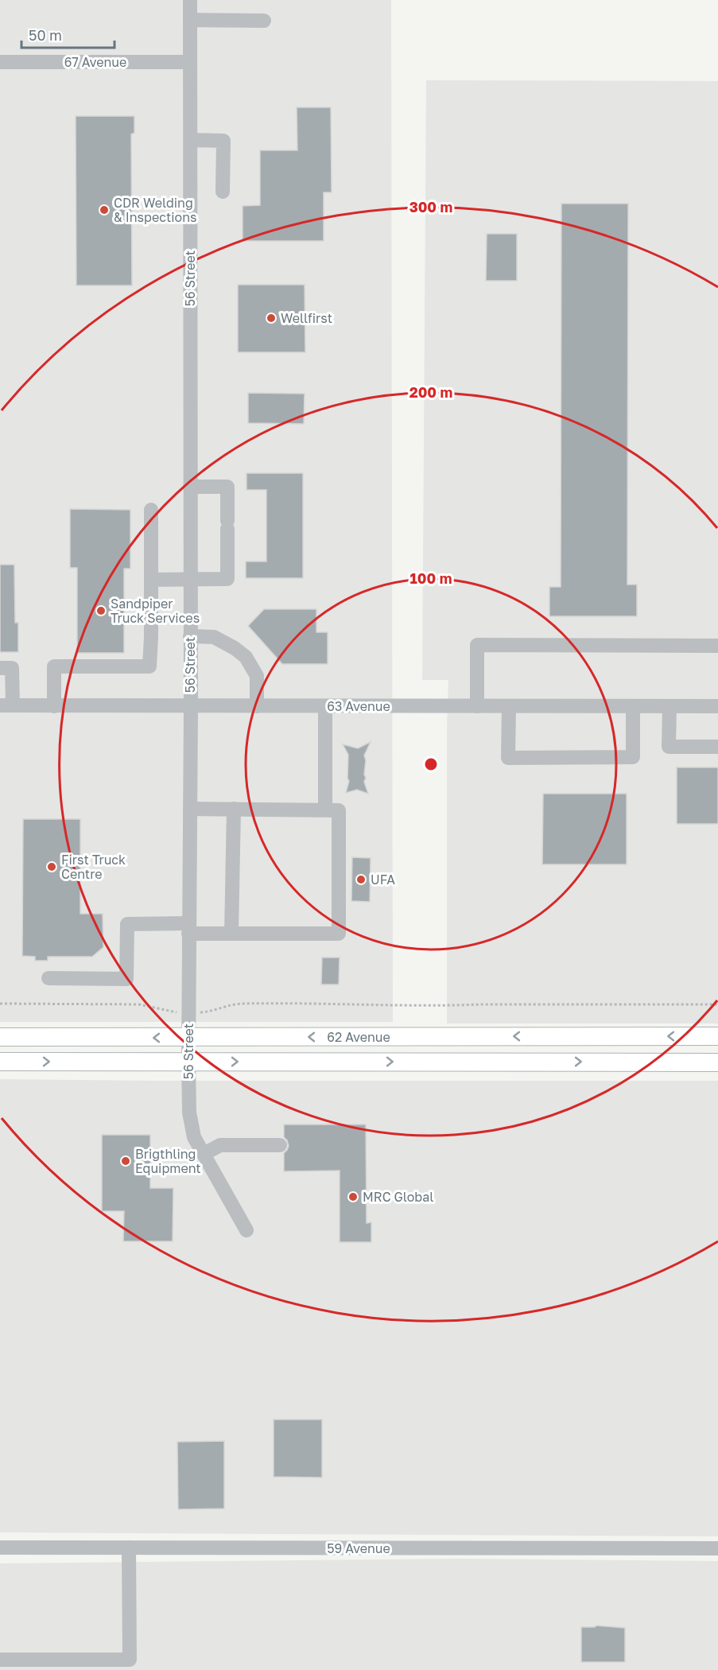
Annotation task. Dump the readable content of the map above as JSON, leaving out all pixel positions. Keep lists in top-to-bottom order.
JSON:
{
  "streets": {
    "main road": ["62 Avenue"],
    "street": [
      "67 Avenue",
      "56 Street",
      "63 Avenue",
      "59 Avenue"
    ]
  },
  "crossings": [
    ["67 Avenue", "56 Street"],
    ["56 Street", "63 Avenue"],
    ["56 Street", "62 Avenue"]
  ],
  "places": [
    "CDR Welding & Inspections",
    "Wellfirst",
    "Sandpiper Truck Services",
    "First Truck Centre",
    "UFA",
    "Brigthling Equipment",
    "MRC Global"
  ],
  "scale_bar": "50 m",
  "rings": ["300 m", "200 m", "100 m"]
}
